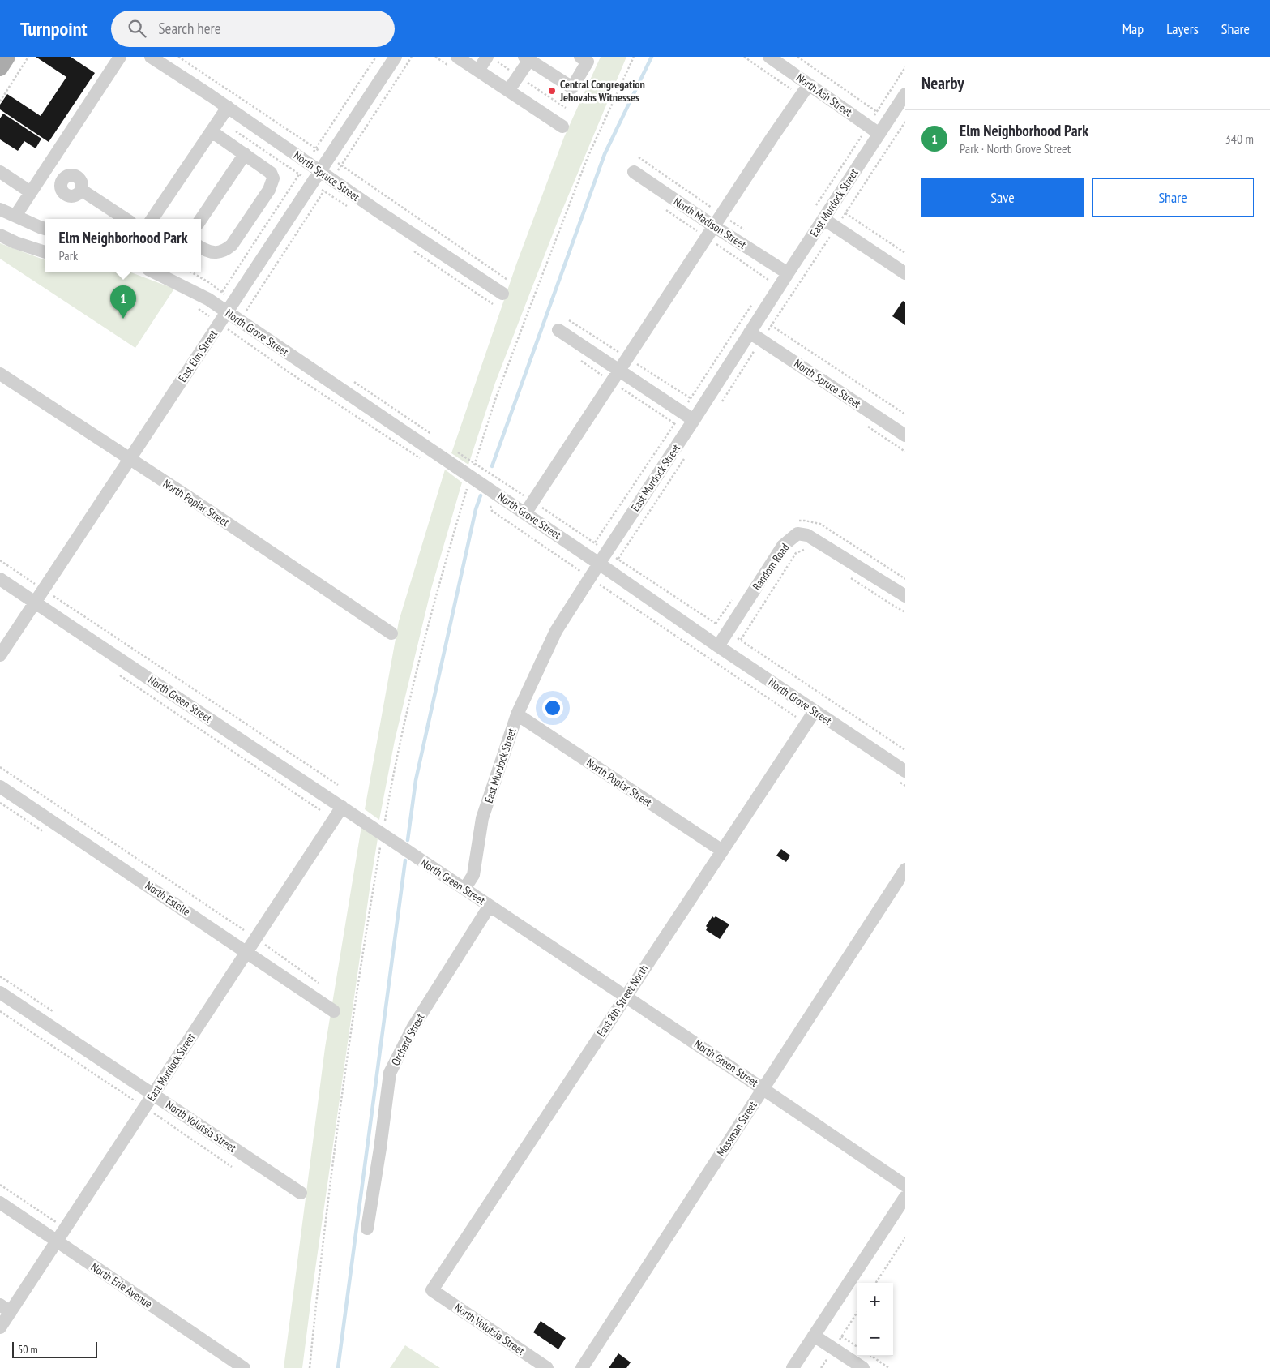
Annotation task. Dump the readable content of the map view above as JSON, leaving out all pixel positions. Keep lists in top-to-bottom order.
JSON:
{
  "streets": {
    "street": [
      "North Ash Street",
      "North Spruce Street",
      "East Murdock Street",
      "North Madison Street",
      "North Grove Street",
      "East Elm Street",
      "North Poplar Street",
      "Random Road",
      "North Green Street",
      "North Estelle",
      "East 8th Street North",
      "Orchard Street",
      "North Volutsia Street",
      "Mossman Street",
      "North Erie Avenue"
    ]
  },
  "crossings": [
    ["North Ash Street", "East Murdock Street"],
    ["North Spruce Street", "East Murdock Street"],
    ["North Spruce Street", "East Elm Street"],
    ["East Murdock Street", "North Madison Street"],
    ["East Murdock Street", "North Grove Street"],
    ["East Murdock Street", "North Poplar Street"],
    ["East Murdock Street", "North Green Street"],
    ["East Murdock Street", "North Estelle"],
    ["East Murdock Street", "North Volutsia Street"],
    ["East Murdock Street", "North Erie Avenue"],
    ["North Grove Street", "East Elm Street"],
    ["North Grove Street", "Random Road"],
    ["North Grove Street", "East 8th Street North"],
    ["East Elm Street", "North Poplar Street"],
    ["East Elm Street", "North Green Street"],
    ["North Poplar Street", "East 8th Street North"],
    ["North Green Street", "East 8th Street North"],
    ["North Green Street", "Orchard Street"],
    ["North Green Street", "Mossman Street"],
    ["East 8th Street North", "North Volutsia Street"]
  ],
  "places": ["Central Congregation Jehovahs Witnesses"],
  "scale_bar": "50 m",
  "page": {
    "header": "Turnpoint",
    "search": "Search here",
    "nav": ["Map", "Layers", "Share"],
    "heading": "Nearby",
    "list": [
      {
        "mark": "1",
        "name": "Elm Neighborhood Park",
        "note": "Park · North Grove Street",
        "value": "340 m"
      }
    ],
    "buttons": ["Save", "Share"],
    "popup": ["Elm Neighborhood Park", "Park"],
    "pins": "1",
    "map_buttons": ["+", "−"],
    "scale": "50 m"
  }
}
